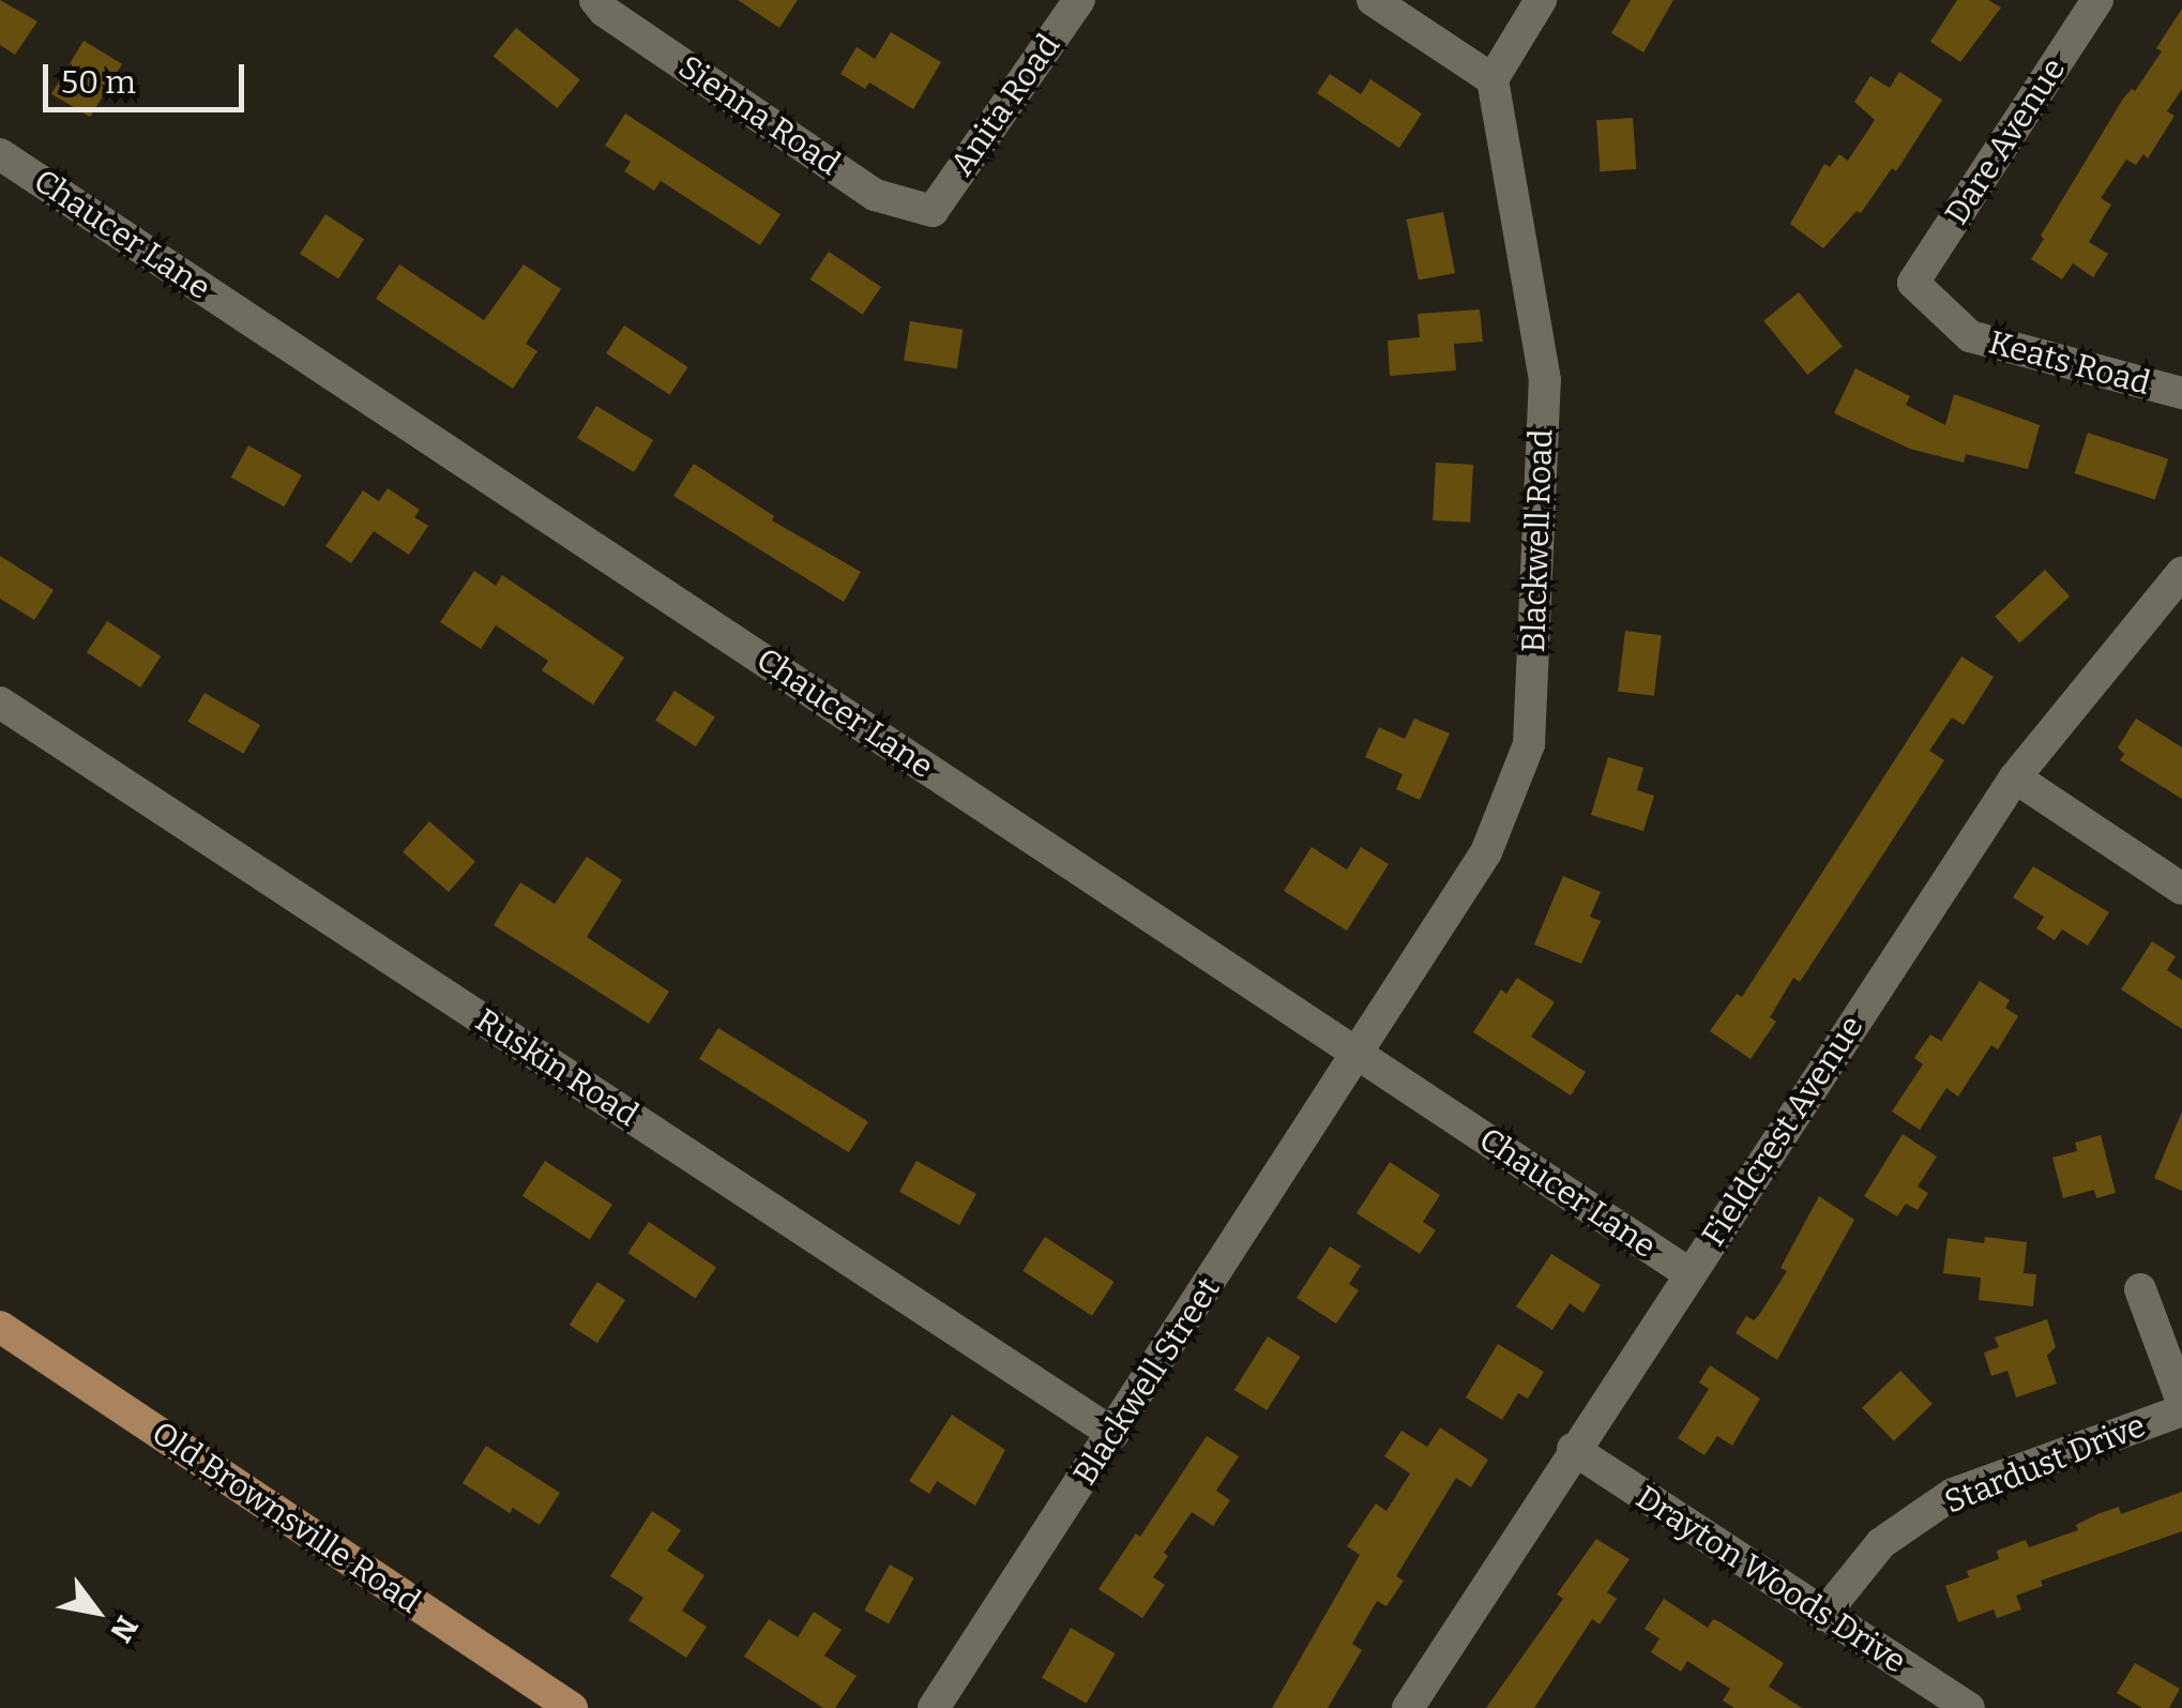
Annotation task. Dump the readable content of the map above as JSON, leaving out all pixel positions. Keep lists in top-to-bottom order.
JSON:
{
  "streets": {
    "main road": ["Old Brownsville Road"],
    "street": [
      "Anita Road",
      "Sienna Road",
      "Dare Avenue",
      "Chaucer Lane",
      "Keats Road",
      "Blackwell Road",
      "Ruskin Road",
      "Fieldcrest Avenue",
      "Blackwell Street",
      "Stardust Drive",
      "Drayton Woods Drive"
    ]
  },
  "crossings": [
    ["Anita Road", "Sienna Road"],
    ["Dare Avenue", "Keats Road"],
    ["Chaucer Lane", "Blackwell Road"],
    ["Chaucer Lane", "Fieldcrest Avenue"],
    ["Chaucer Lane", "Blackwell Street"],
    ["Blackwell Road", "Blackwell Street"],
    ["Ruskin Road", "Blackwell Street"],
    ["Fieldcrest Avenue", "Drayton Woods Drive"],
    ["Stardust Drive", "Drayton Woods Drive"]
  ],
  "scale_bar": "50 m",
  "north": "bottom right"
}
